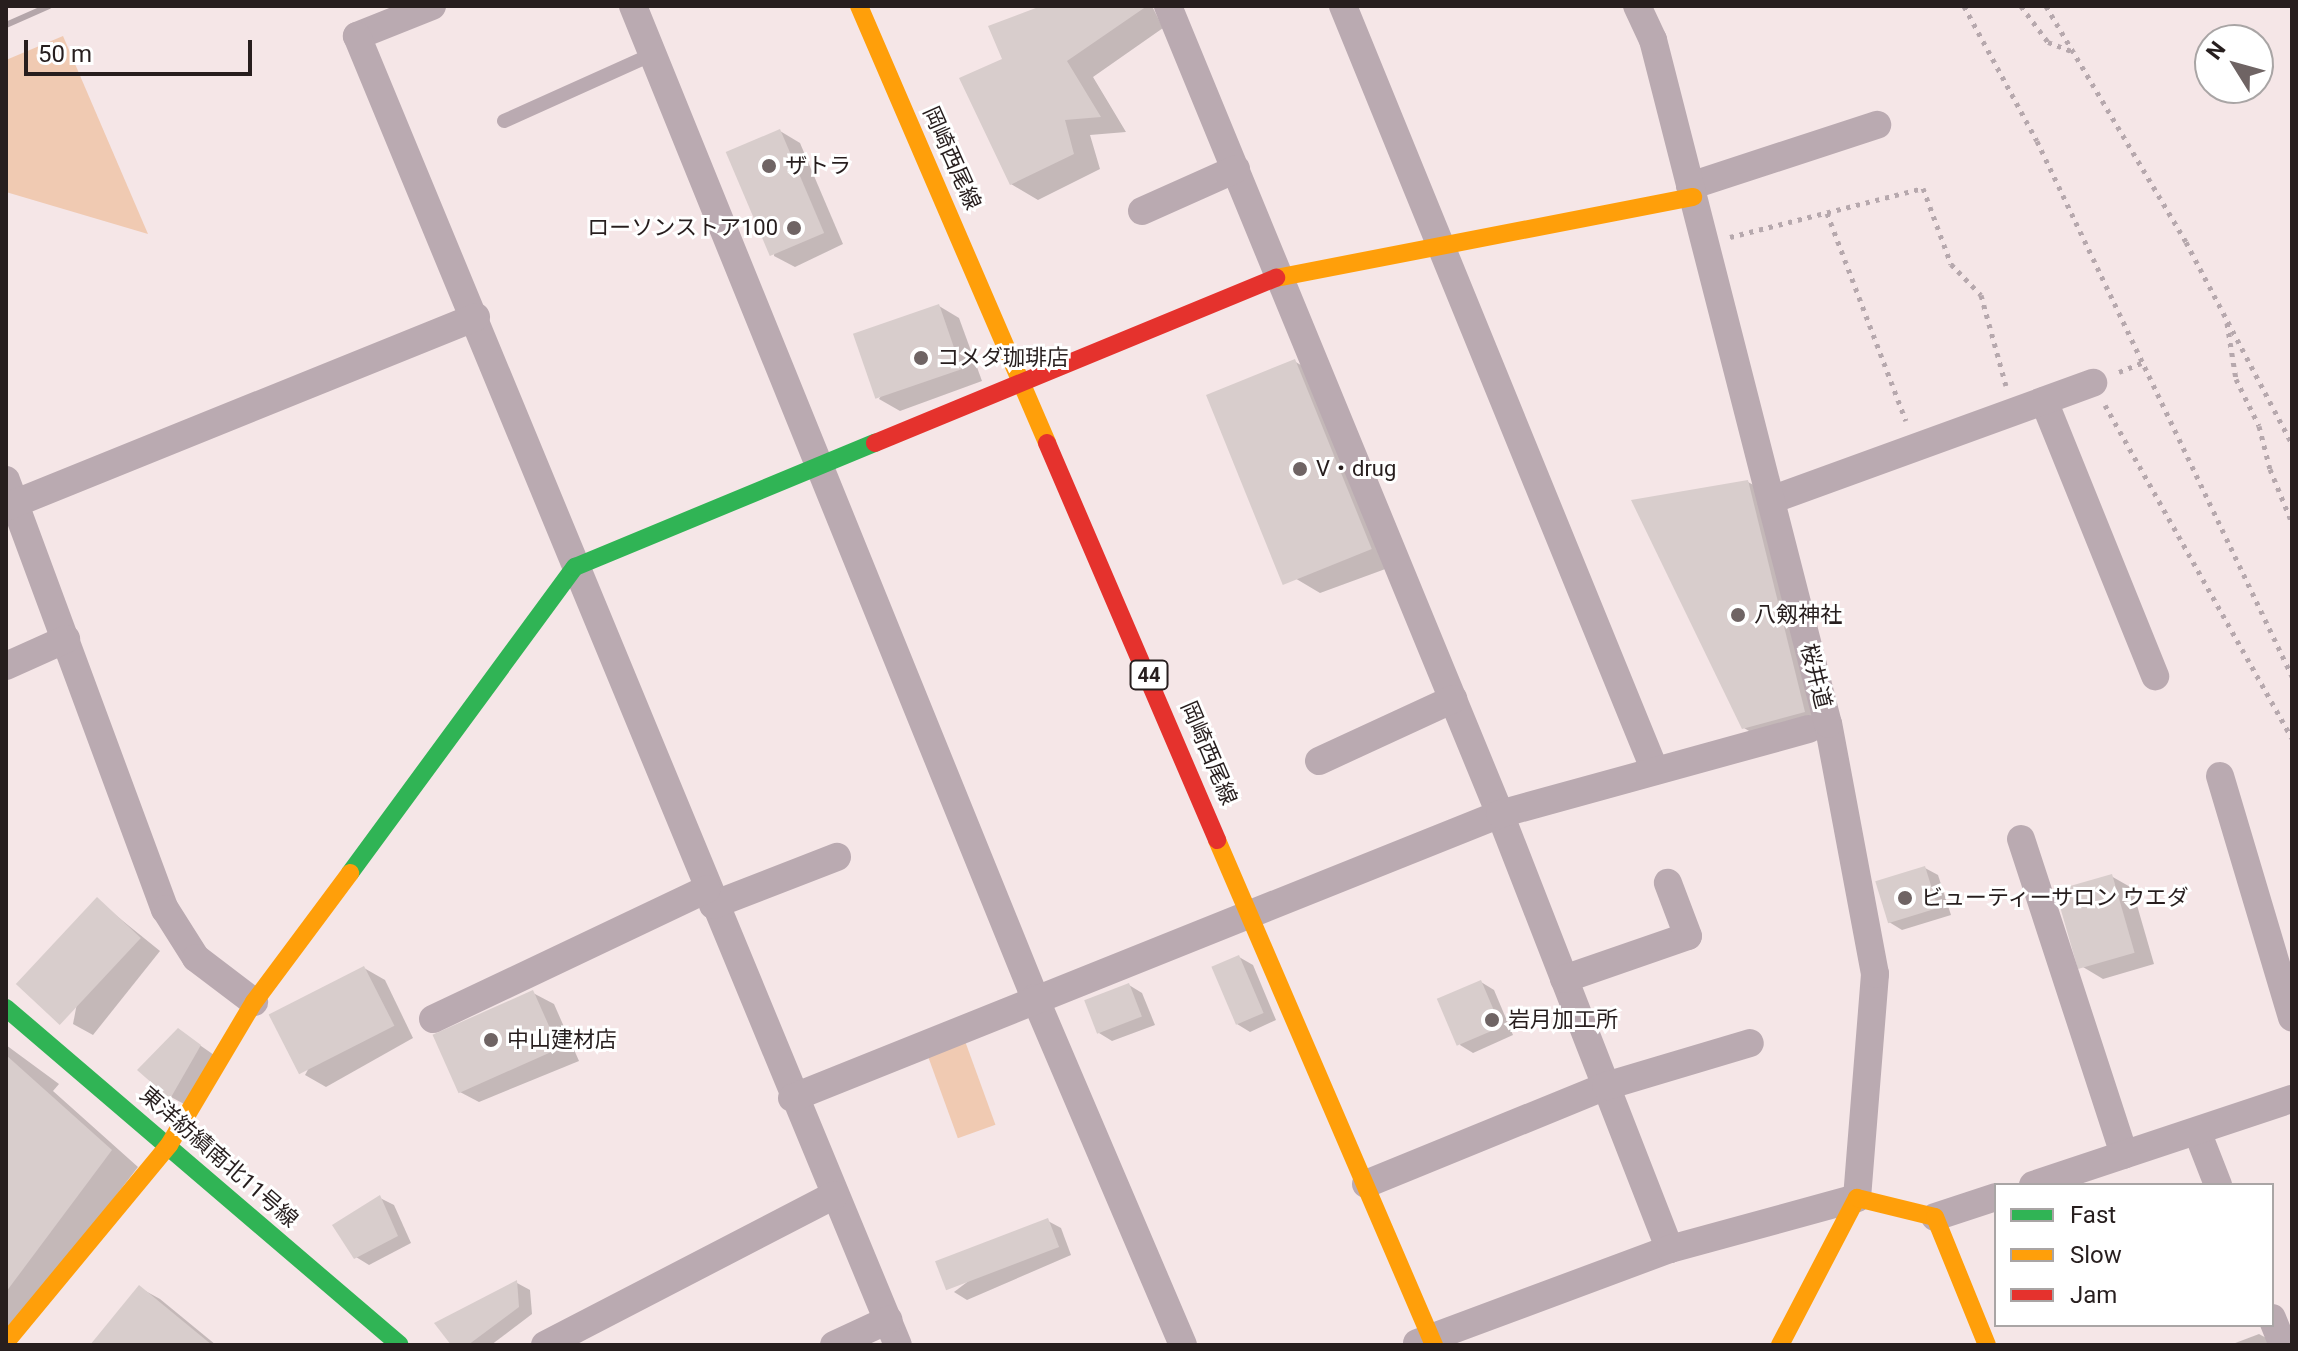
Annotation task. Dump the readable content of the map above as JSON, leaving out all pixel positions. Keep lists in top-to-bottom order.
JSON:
{
  "streets": {
    "street": [
      "岡崎西尾線",
      "44",
      "桜井道",
      "東洋紡績南北11号線"
    ]
  },
  "places": [
    "ザトラ",
    "ローソンストア100",
    "コメダ珈琲店",
    "V・drug",
    "八剱神社",
    "ビューティーサロン ウエダ",
    "岩月加工所",
    "中山建材店"
  ],
  "legend": ["Fast", "Slow", "Jam"],
  "scale_bar": "50 m",
  "north": "top left"
}
